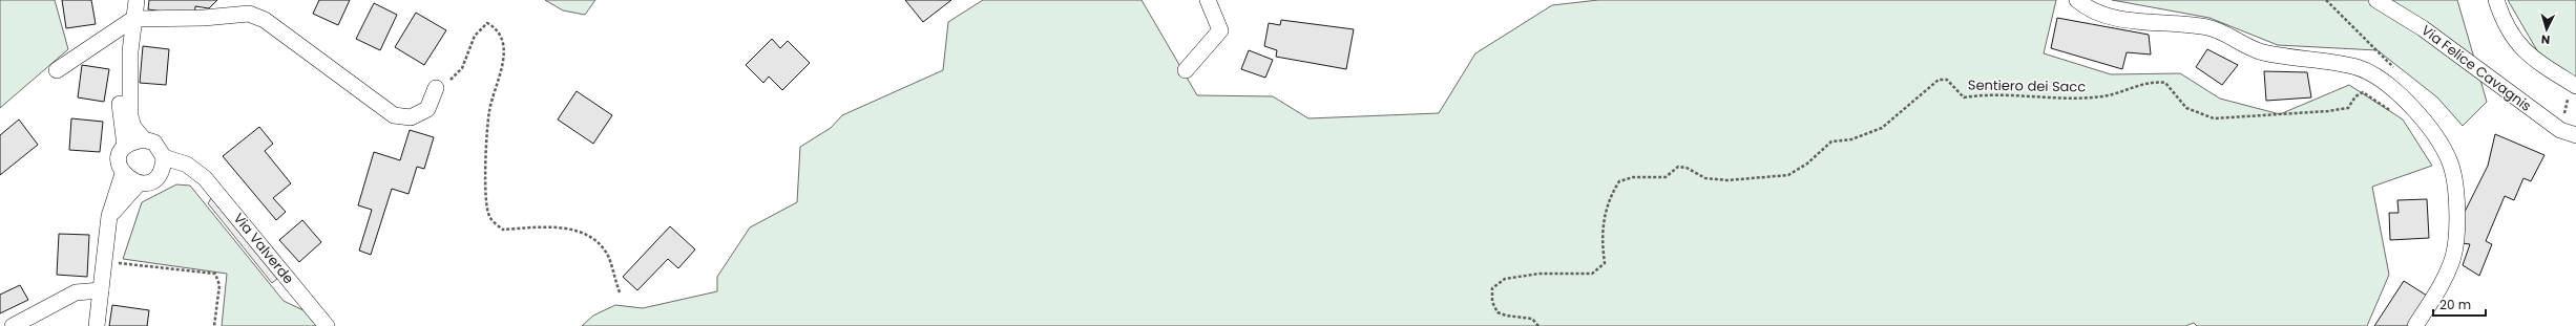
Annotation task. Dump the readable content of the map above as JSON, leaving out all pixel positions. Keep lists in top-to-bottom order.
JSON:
{
  "streets": {
    "street": ["Via Felice Cavagnis", "Via Valverde"],
    "path": ["Sentiero dei Sacc"]
  },
  "scale_bar": "20 m",
  "north": "bottom"
}
